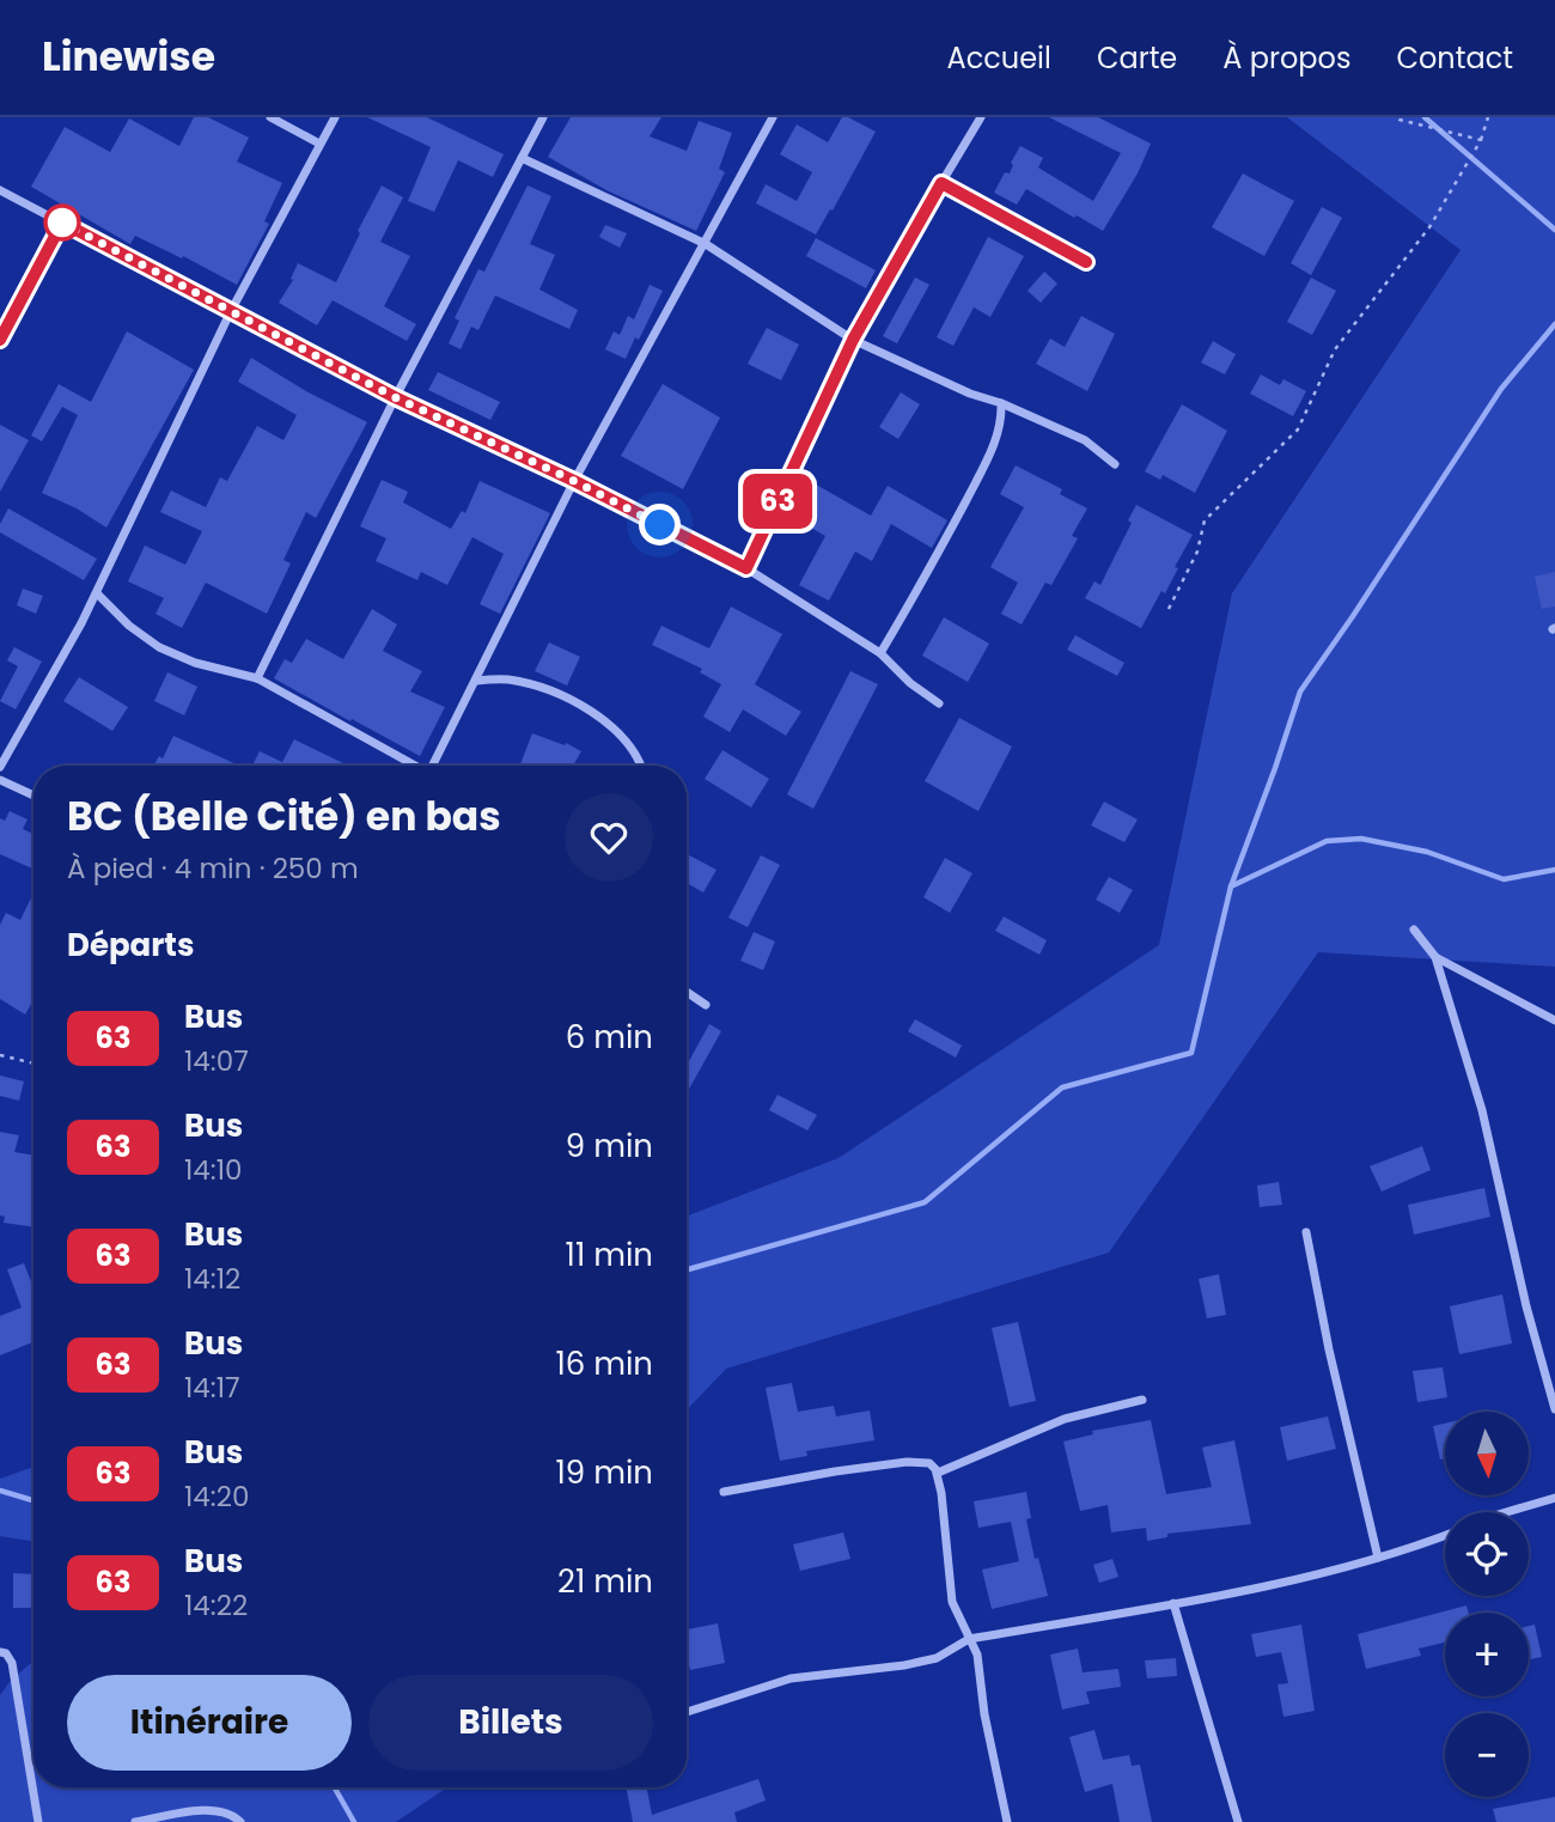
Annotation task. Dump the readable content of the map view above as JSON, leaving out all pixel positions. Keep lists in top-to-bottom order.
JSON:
{
  "lines": ["bus line 63"],
  "north": "bottom",
  "page": {
    "header": "Linewise",
    "nav": [
      "Accueil",
      "Carte",
      "À propos",
      "Contact"
    ],
    "on_map": "63",
    "heading": [
      ["BC (Belle Cité) en bas", "À pied · 4 min · 250 m"],
      "Départs"
    ],
    "list": [
      {
        "mark": "63",
        "name": "Bus",
        "note": "14:07",
        "value": "6 min"
      },
      {
        "mark": "63",
        "name": "Bus",
        "note": "14:10",
        "value": "9 min"
      },
      {
        "mark": "63",
        "name": "Bus",
        "note": "14:12",
        "value": "11 min"
      },
      {
        "mark": "63",
        "name": "Bus",
        "note": "14:17",
        "value": "16 min"
      },
      {
        "mark": "63",
        "name": "Bus",
        "note": "14:20",
        "value": "19 min"
      },
      {
        "mark": "63",
        "name": "Bus",
        "note": "14:22",
        "value": "21 min"
      }
    ],
    "map_buttons": ["+", "−"],
    "buttons": ["Itinéraire", "Billets"]
  }
}
